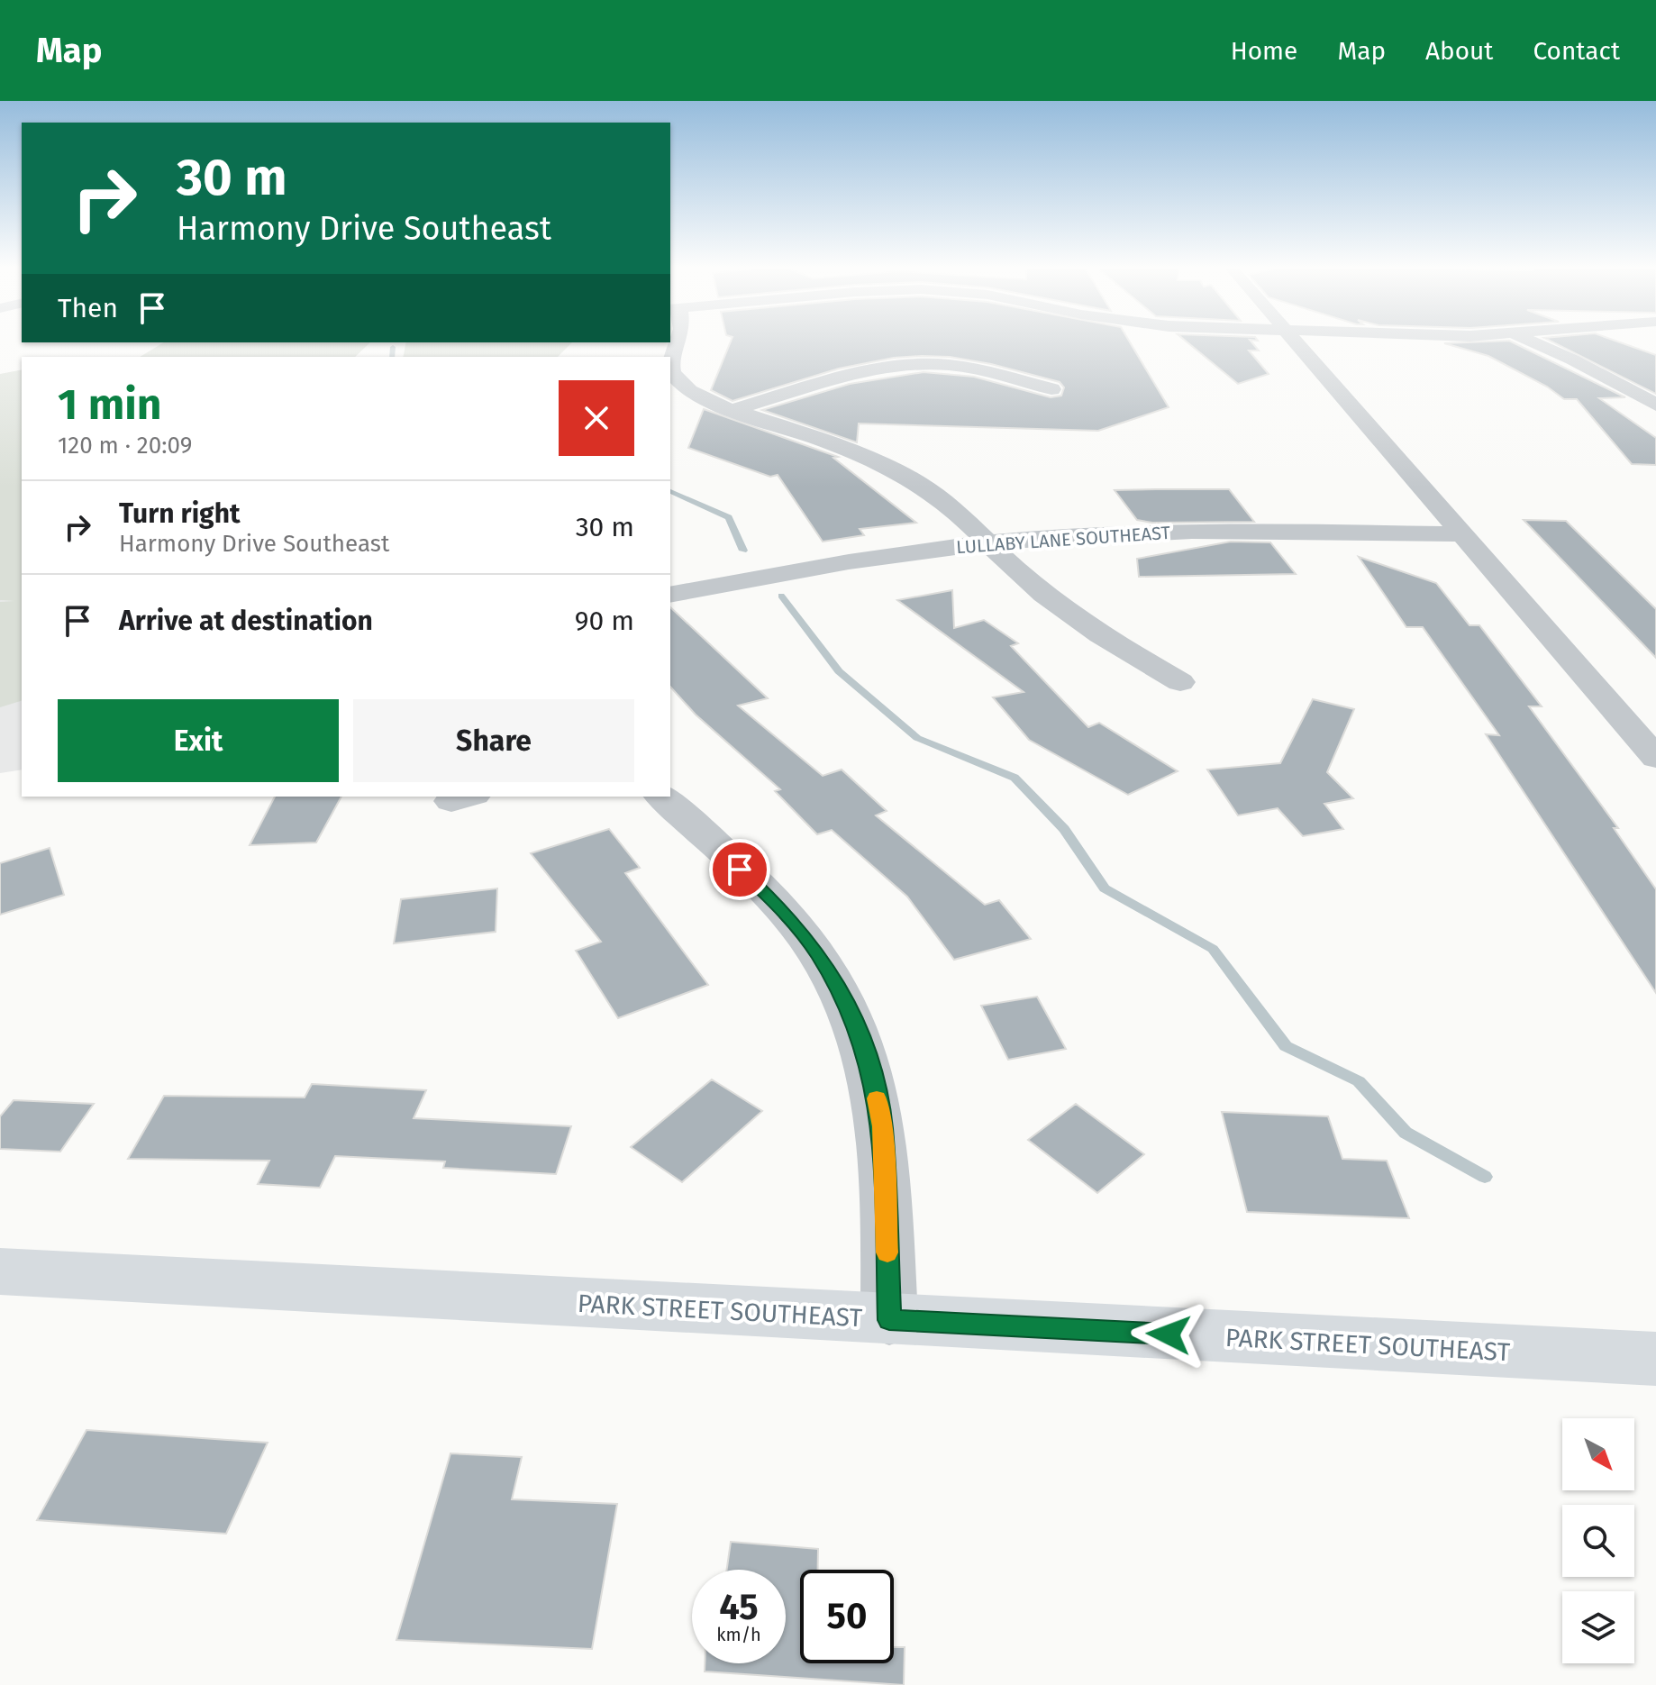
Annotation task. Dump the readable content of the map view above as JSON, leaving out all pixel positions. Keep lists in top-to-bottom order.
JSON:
{
  "streets": {
    "main road": ["PARK STREET SOUTHEAST"],
    "street": ["LULLABY LANE SOUTHEAST"]
  },
  "north": "bottom right",
  "page": {
    "header": "Map",
    "nav": [
      "Home",
      "Map",
      "About",
      "Contact"
    ],
    "turn": ["30 m", "Harmony Drive Southeast"],
    "then": "Then",
    "heading": ["1 min", "120 m · 20:09"],
    "list": [
      {
        "name": "Turn right",
        "note": "Harmony Drive Southeast",
        "value": "30 m"
      },
      {
        "name": "Arrive at destination",
        "value": "90 m"
      }
    ],
    "buttons": ["Exit", "Share"],
    "speed": "45 km/h",
    "limit": "50"
  }
}
